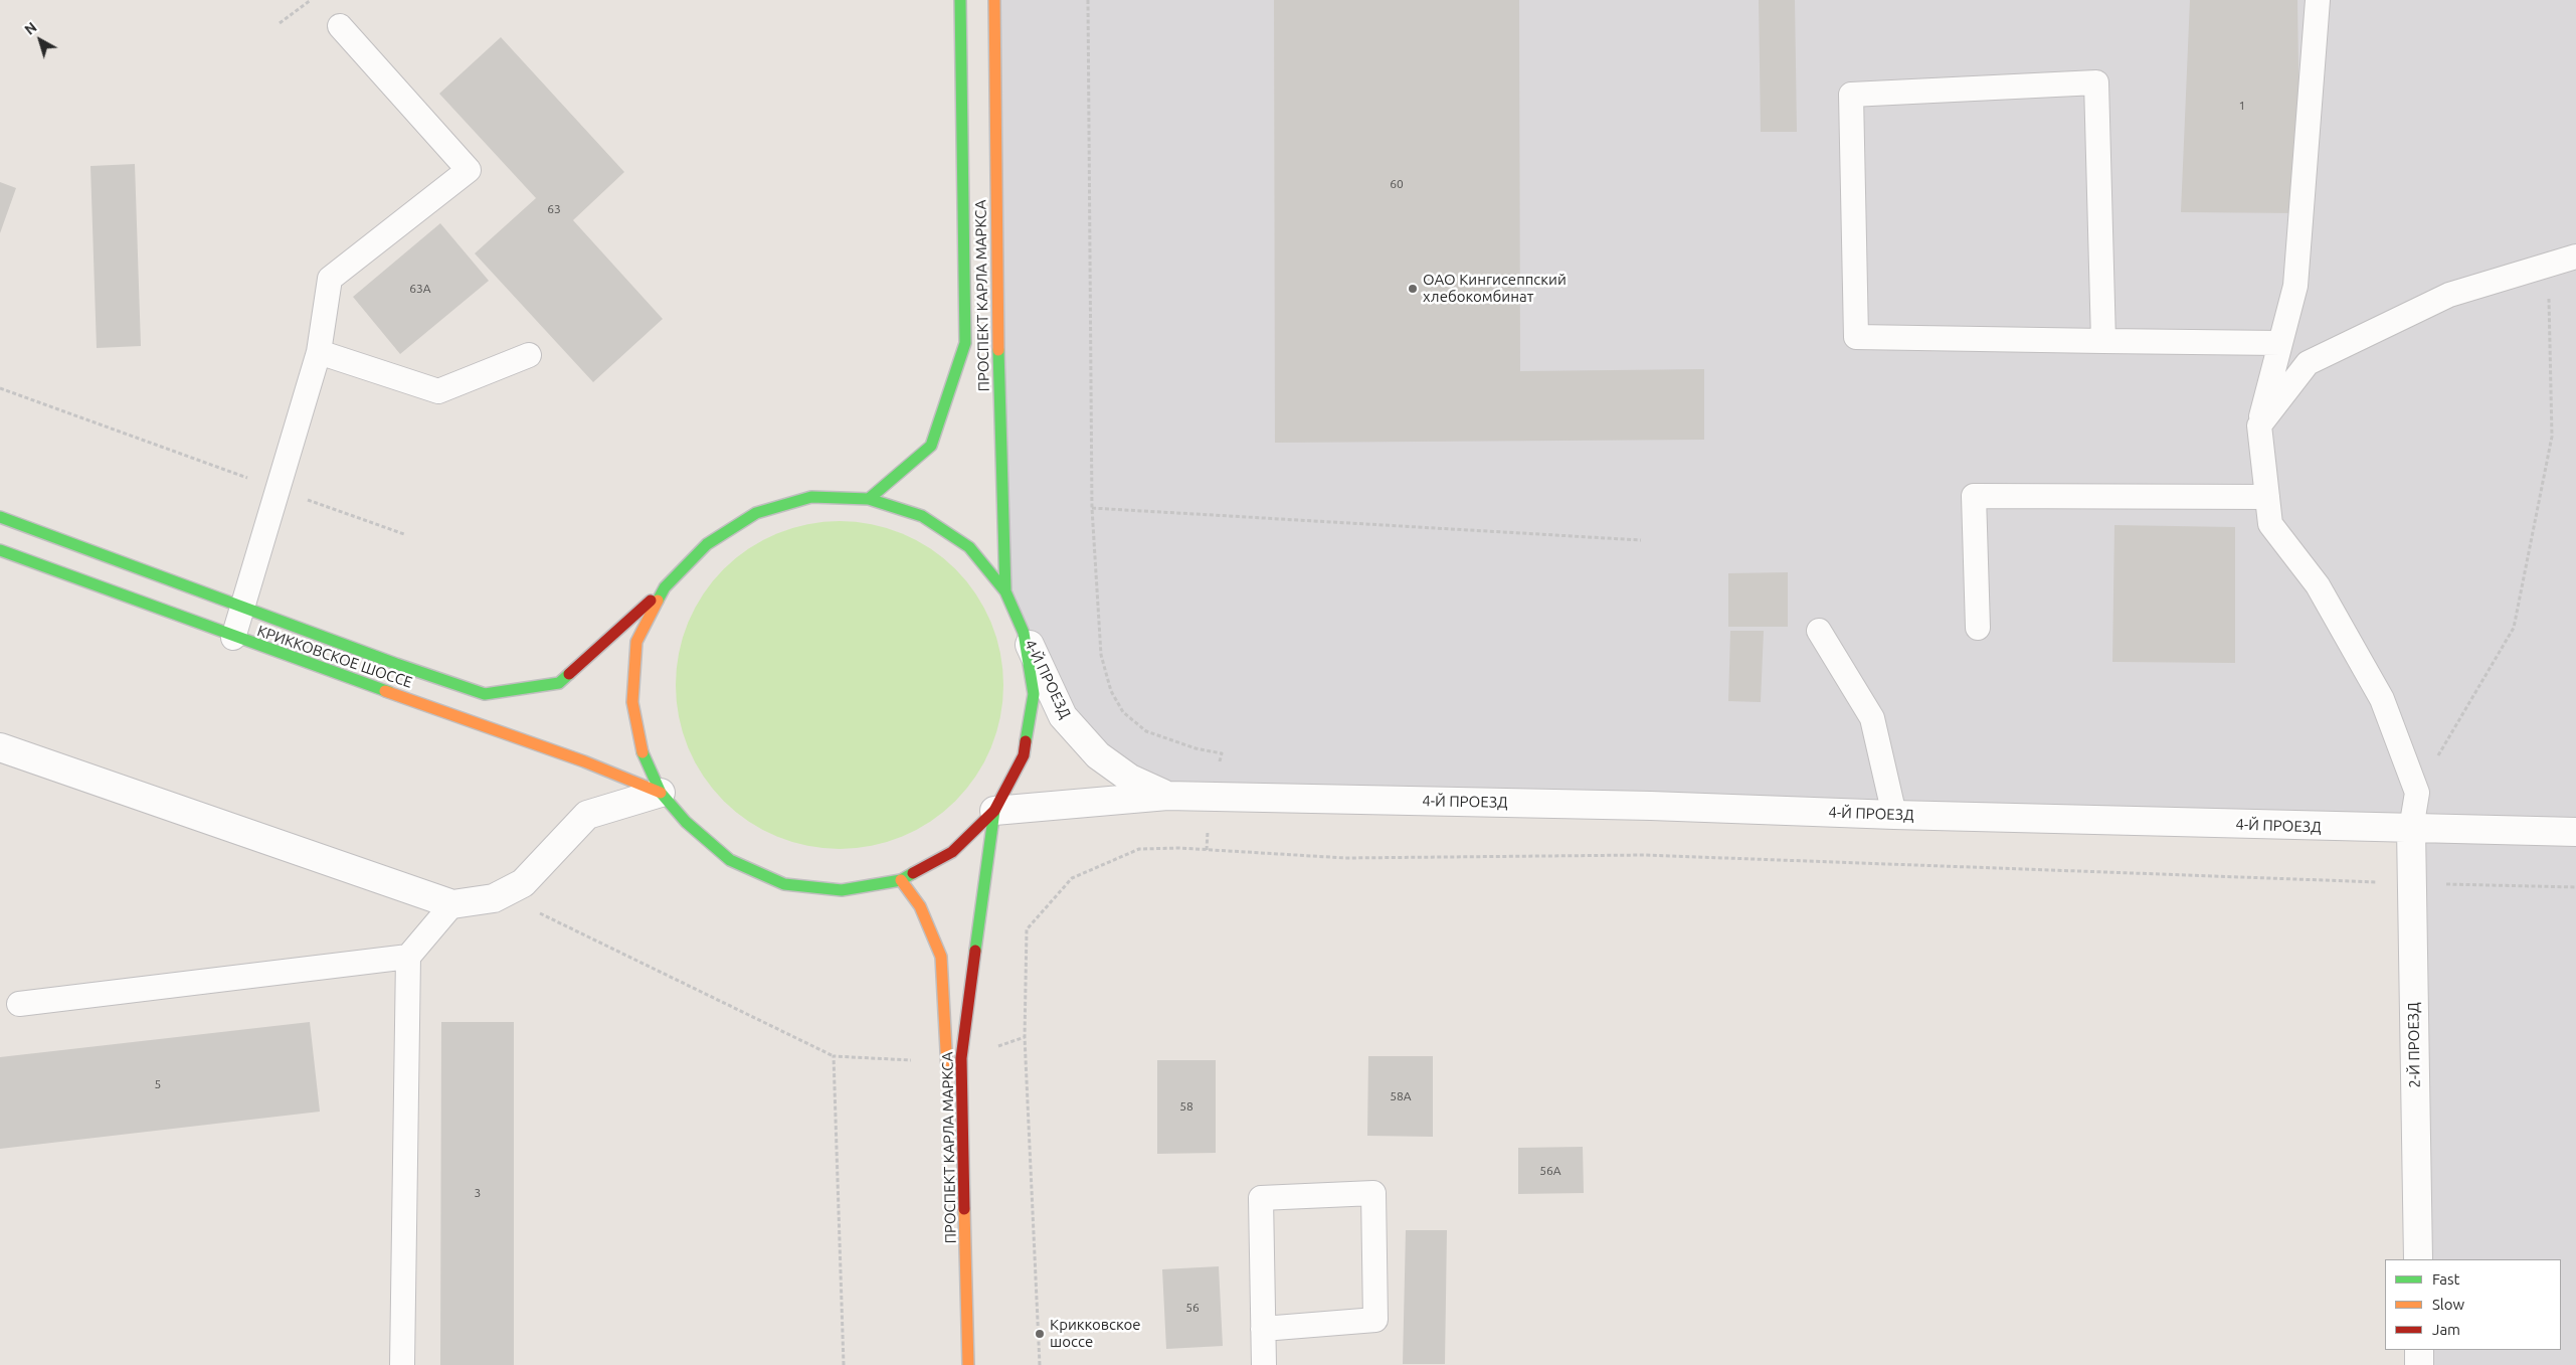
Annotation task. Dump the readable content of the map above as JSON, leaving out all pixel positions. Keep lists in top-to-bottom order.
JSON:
{
  "streets": {
    "main road": ["ПРОСПЕКТ КАРЛА МАРКСА", "КРИККОВСКОЕ ШОССЕ"],
    "street": ["4-Й ПРОЕЗД", "2-Й ПРОЕЗД"]
  },
  "crossings": [
    ["ПРОСПЕКТ КАРЛА МАРКСА", "КРИККОВСКОЕ ШОССЕ"],
    ["ПРОСПЕКТ КАРЛА МАРКСА", "4-Й ПРОЕЗД"],
    ["4-Й ПРОЕЗД", "2-Й ПРОЕЗД"]
  ],
  "places": ["ОАО Кингисеппский хлебокомбинат", "Крикковское шоссе"],
  "house_numbers": [
    "1",
    "60",
    "63",
    "63А",
    "5",
    "58А",
    "58",
    "56А",
    "3",
    "56"
  ],
  "legend": ["Fast", "Slow", "Jam"],
  "north": "top left"
}
